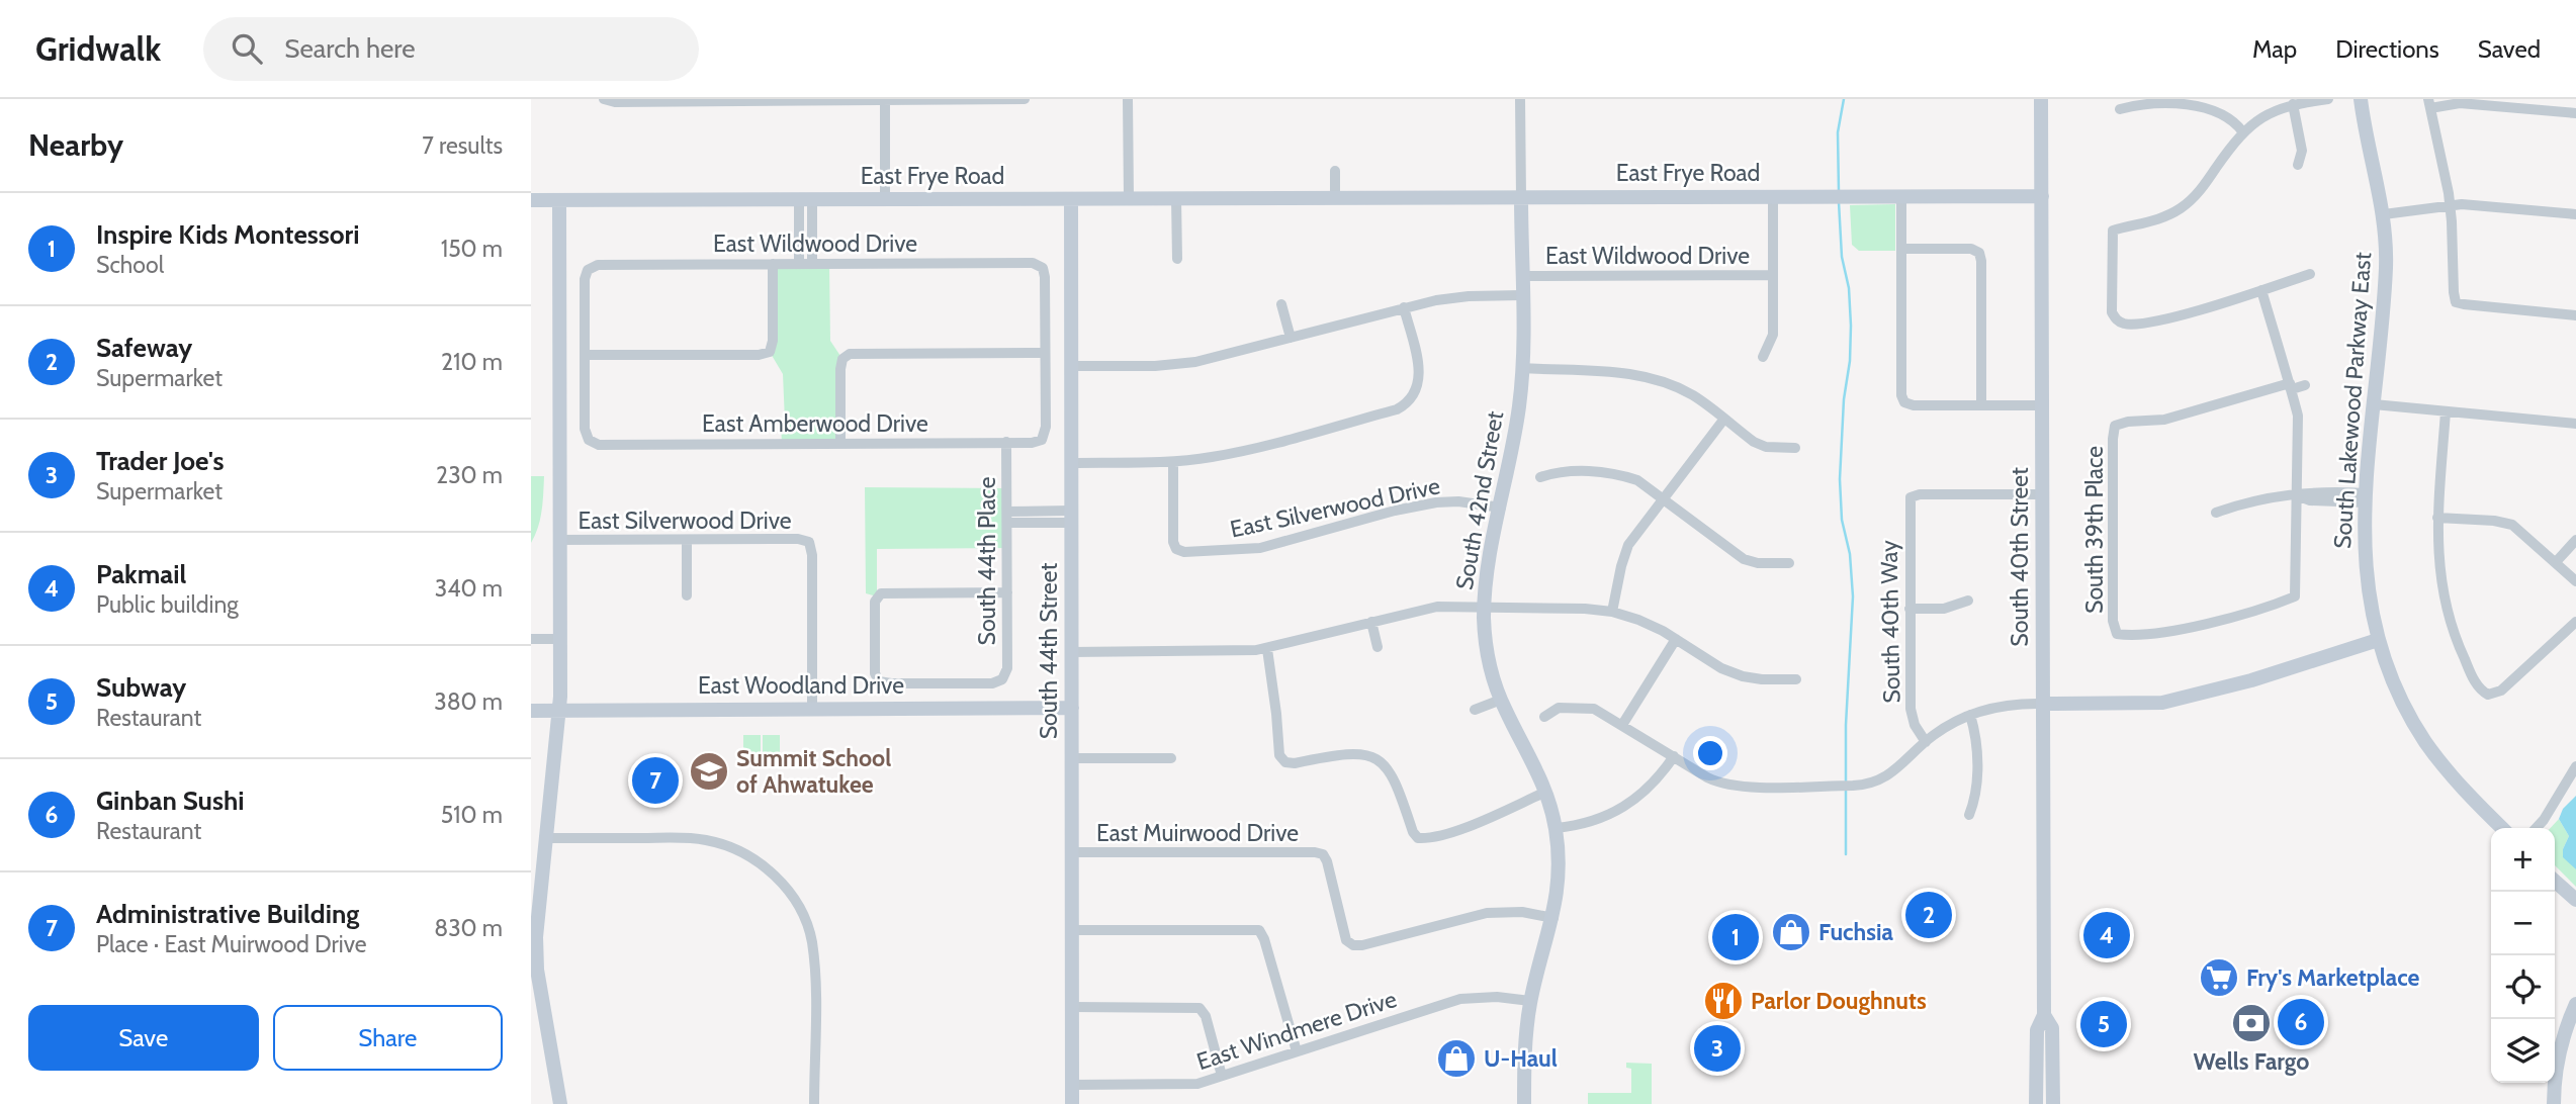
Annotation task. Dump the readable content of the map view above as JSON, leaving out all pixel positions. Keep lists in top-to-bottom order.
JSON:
{
  "streets": {
    "street": [
      "East Frye Road",
      "East Wildwood Drive",
      "South Lakewood Parkway East",
      "East Amberwood Drive",
      "South 42nd Street",
      "East Silverwood Drive",
      "South 39th Place",
      "South 40th Street",
      "South 44th Place",
      "South 40th Way",
      "South 44th Street",
      "East Woodland Drive",
      "East Muirwood Drive",
      "East Windmere Drive"
    ]
  },
  "crossings": [
    ["East Frye Road", "South 42nd Street"],
    ["East Frye Road", "South 40th Street"],
    ["East Frye Road", "South 44th Street"],
    ["East Wildwood Drive", "East Amberwood Drive"],
    ["East Wildwood Drive", "South 42nd Street"],
    ["East Amberwood Drive", "South 44th Place"],
    ["South 42nd Street", "East Silverwood Drive"],
    ["South 42nd Street", "East Muirwood Drive"],
    ["South 42nd Street", "East Windmere Drive"],
    ["East Silverwood Drive", "East Woodland Drive"],
    ["South 40th Street", "South 40th Way"],
    ["South 44th Street", "East Woodland Drive"],
    ["South 44th Street", "East Muirwood Drive"],
    ["South 44th Street", "East Windmere Drive"]
  ],
  "places": {
    "school or university": ["Summit School of Ahwatukee"],
    "shop": ["Fuchsia", "U-Haul"],
    "supermarket": ["Fry's Marketplace"],
    "restaurant": ["Parlor Doughnuts"],
    "bank": ["Wells Fargo"]
  },
  "page": {
    "header": "Gridwalk",
    "search": "Search here",
    "nav": ["Map", "Directions", "Saved"],
    "heading": ["Nearby", "7 results"],
    "list": [
      {
        "mark": "1",
        "name": "Inspire Kids Montessori",
        "note": "School",
        "value": "150 m"
      },
      {
        "mark": "2",
        "name": "Safeway",
        "note": "Supermarket",
        "value": "210 m"
      },
      {
        "mark": "3",
        "name": "Trader Joe's",
        "note": "Supermarket",
        "value": "230 m"
      },
      {
        "mark": "4",
        "name": "Pakmail",
        "note": "Public building",
        "value": "340 m"
      },
      {
        "mark": "5",
        "name": "Subway",
        "note": "Restaurant",
        "value": "380 m"
      },
      {
        "mark": "6",
        "name": "Ginban Sushi",
        "note": "Restaurant",
        "value": "510 m"
      },
      {
        "mark": "7",
        "name": "Administrative Building",
        "note": "Place · East Muirwood Drive",
        "value": "830 m"
      }
    ],
    "pins": [
      "7",
      "2",
      "4",
      "1",
      "6",
      "5",
      "3"
    ],
    "map_buttons": ["+", "−"],
    "buttons": ["Save", "Share"]
  }
}
